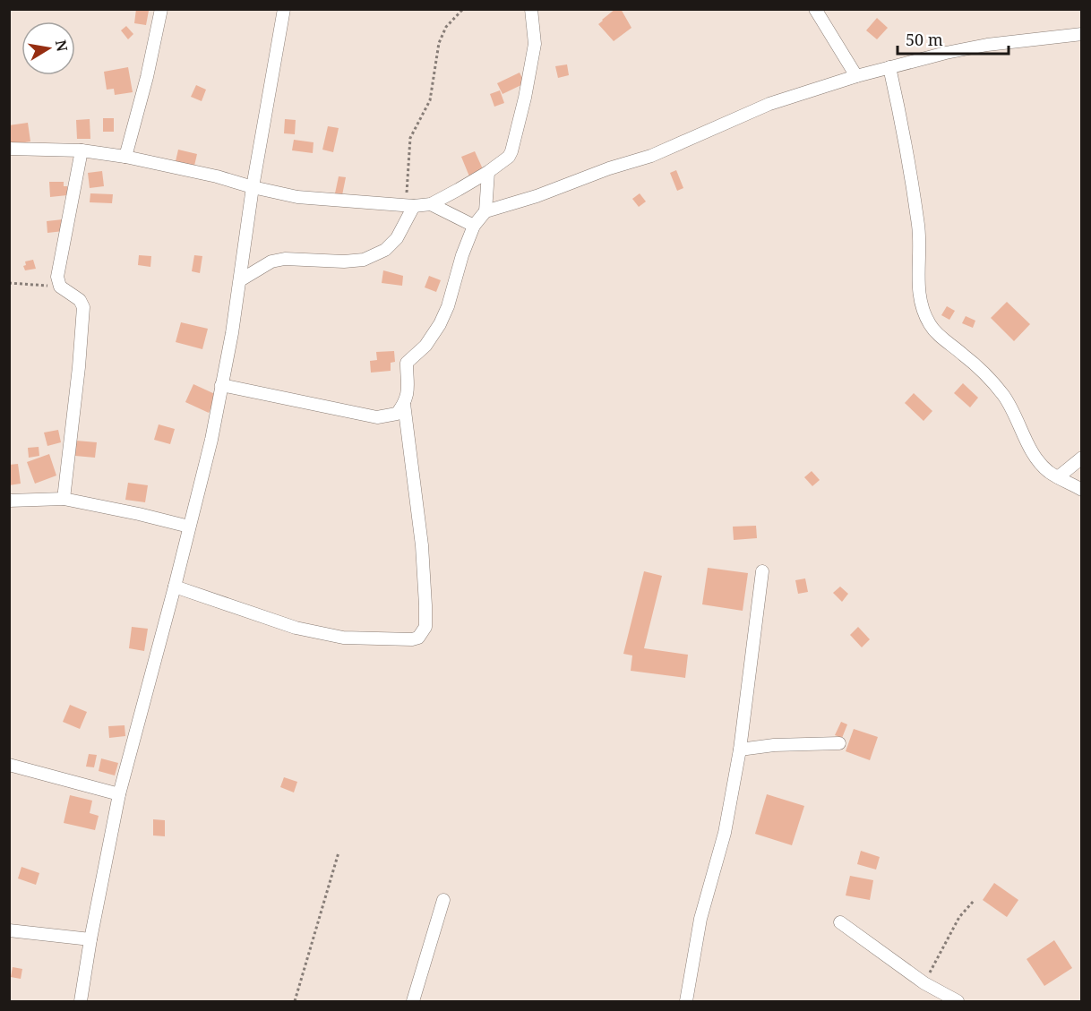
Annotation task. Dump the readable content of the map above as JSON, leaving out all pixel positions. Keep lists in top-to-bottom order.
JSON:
{
  "scale_bar": "50 m",
  "north": "right"
}
